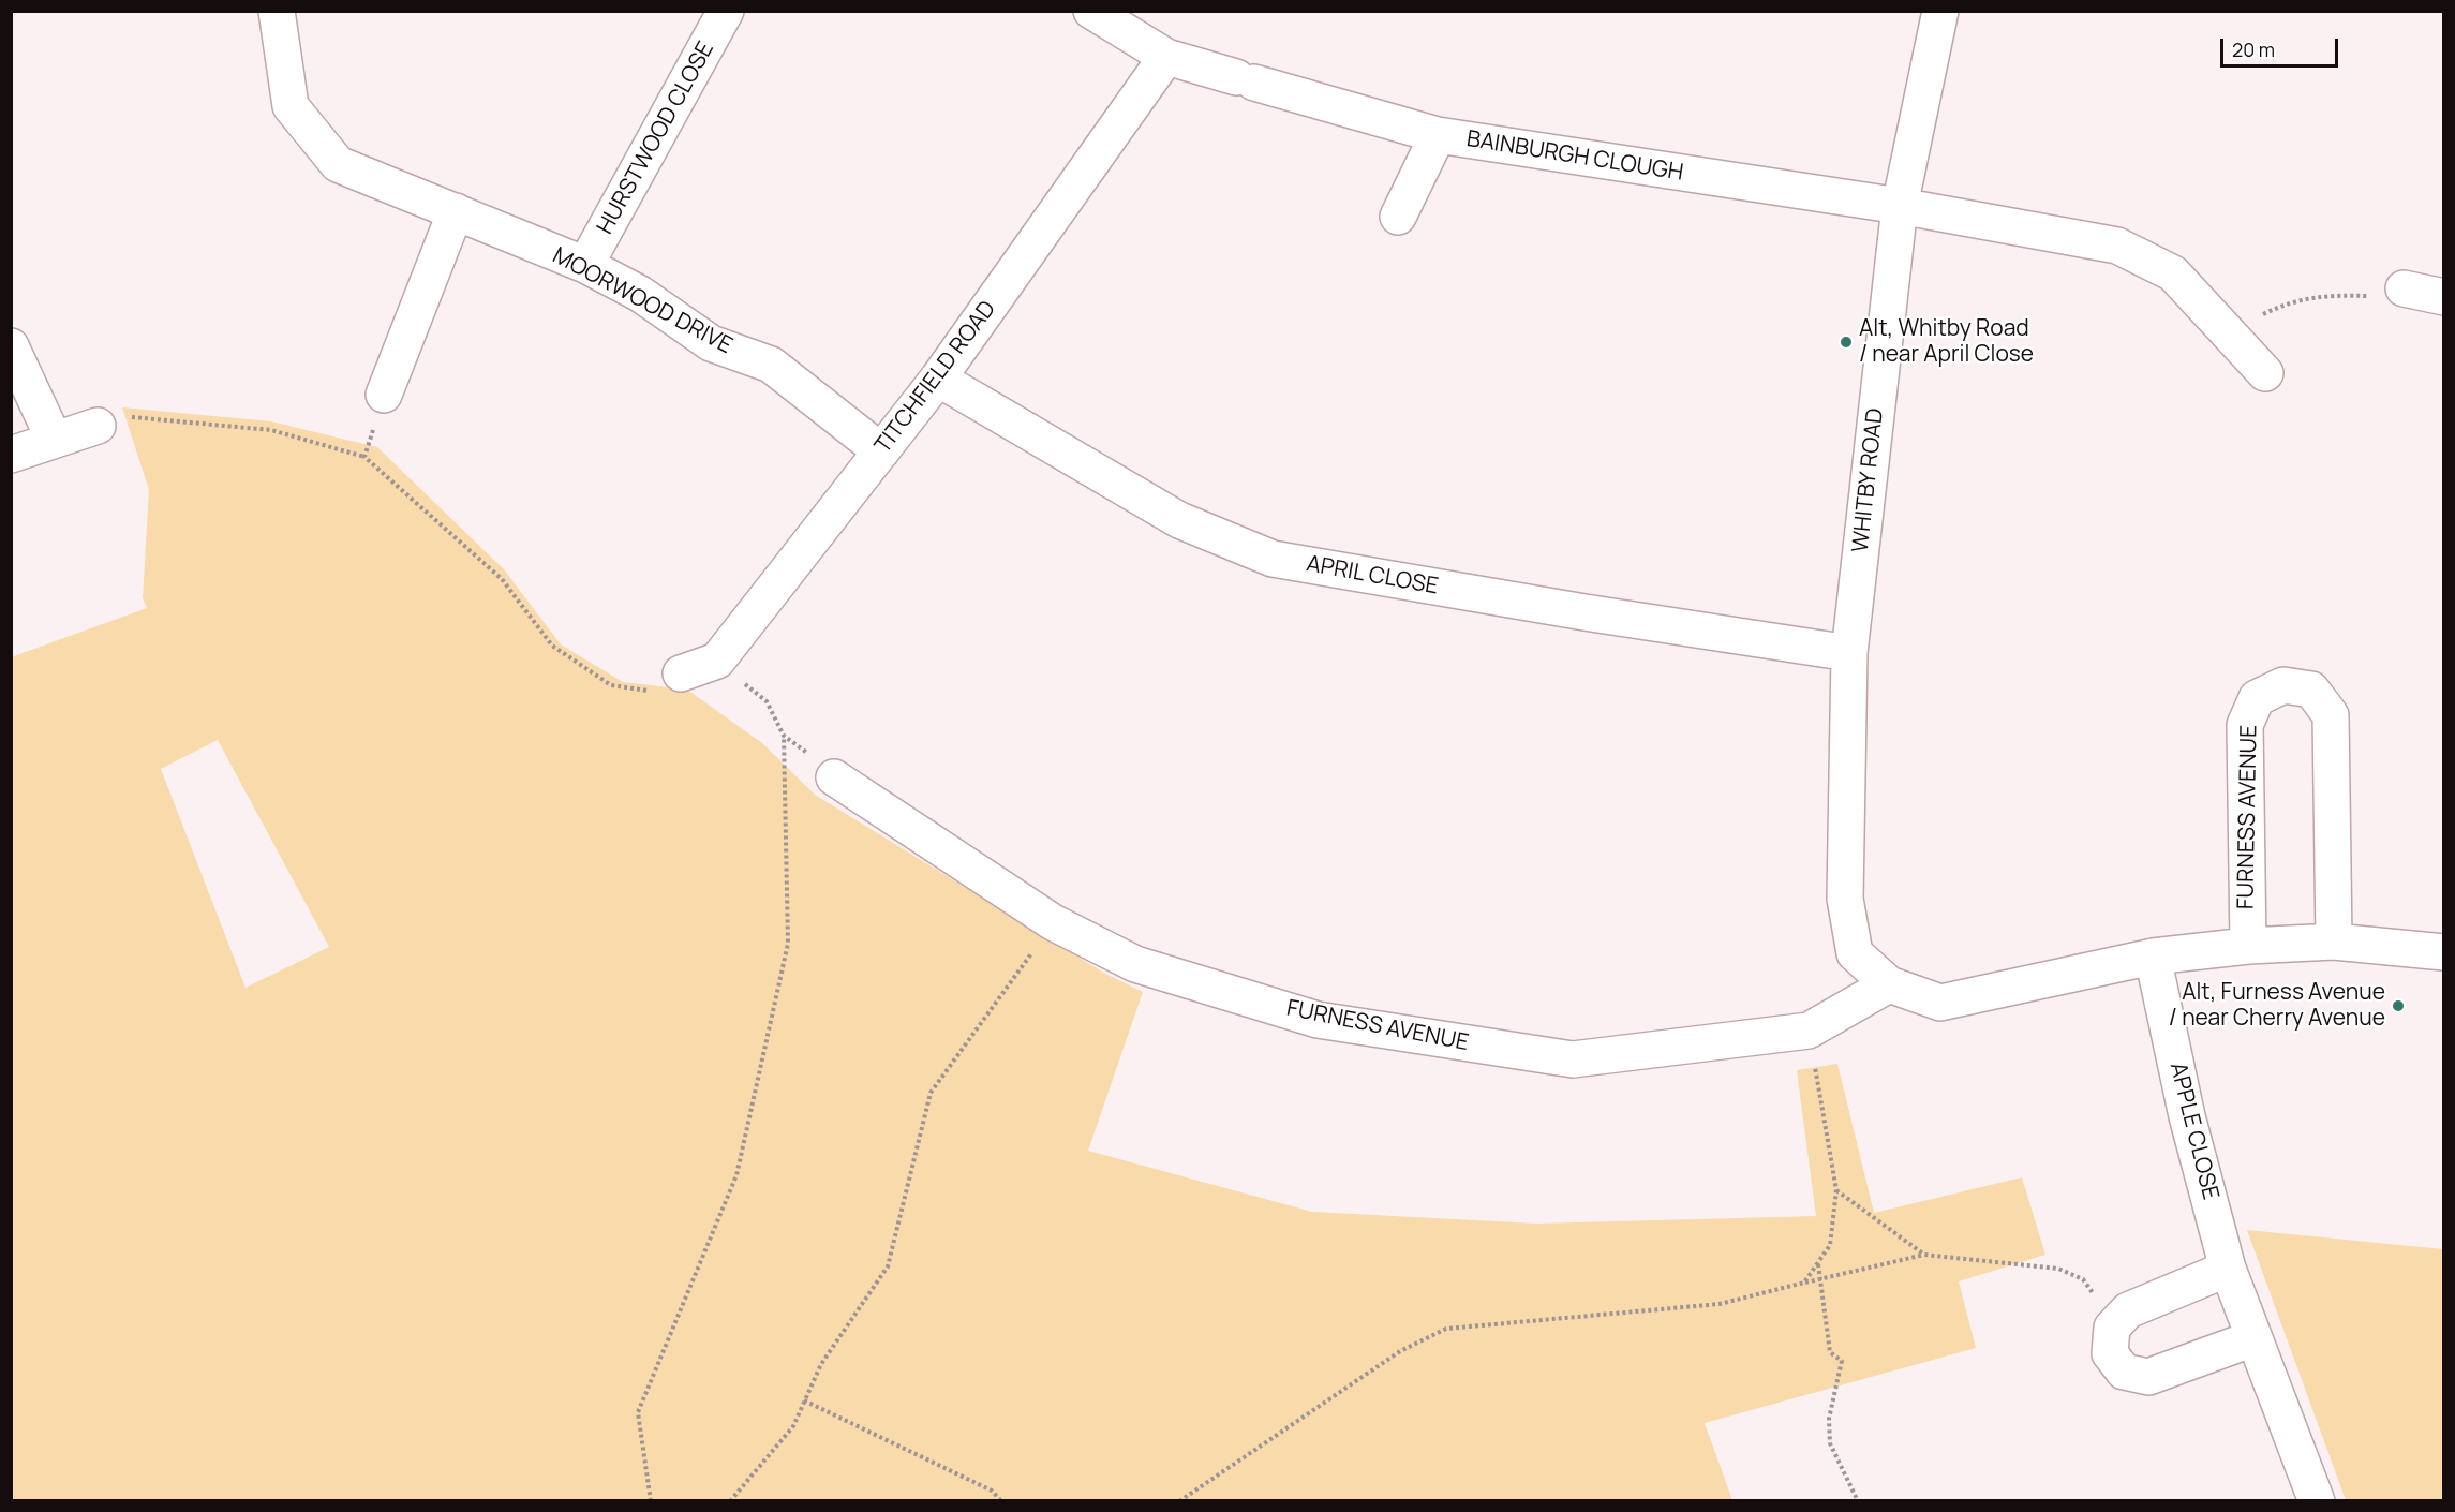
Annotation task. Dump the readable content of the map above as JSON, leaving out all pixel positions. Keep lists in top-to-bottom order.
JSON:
{
  "streets": {
    "street": [
      "HURSTWOOD CLOSE",
      "BAINBURGH CLOUGH",
      "MOORWOOD DRIVE",
      "TITCHFIELD ROAD",
      "WHITBY ROAD",
      "APRIL CLOSE",
      "FURNESS AVENUE",
      "APPLE CLOSE"
    ]
  },
  "crossings": [
    ["HURSTWOOD CLOSE", "MOORWOOD DRIVE"],
    ["BAINBURGH CLOUGH", "TITCHFIELD ROAD"],
    ["BAINBURGH CLOUGH", "WHITBY ROAD"],
    ["MOORWOOD DRIVE", "TITCHFIELD ROAD"],
    ["TITCHFIELD ROAD", "APRIL CLOSE"],
    ["WHITBY ROAD", "APRIL CLOSE"],
    ["WHITBY ROAD", "FURNESS AVENUE"]
  ],
  "places": ["Alt, Whitby Road / near April Close", "Alt, Furness Avenue / near Cherry Avenue"],
  "scale_bar": "20 m"
}
